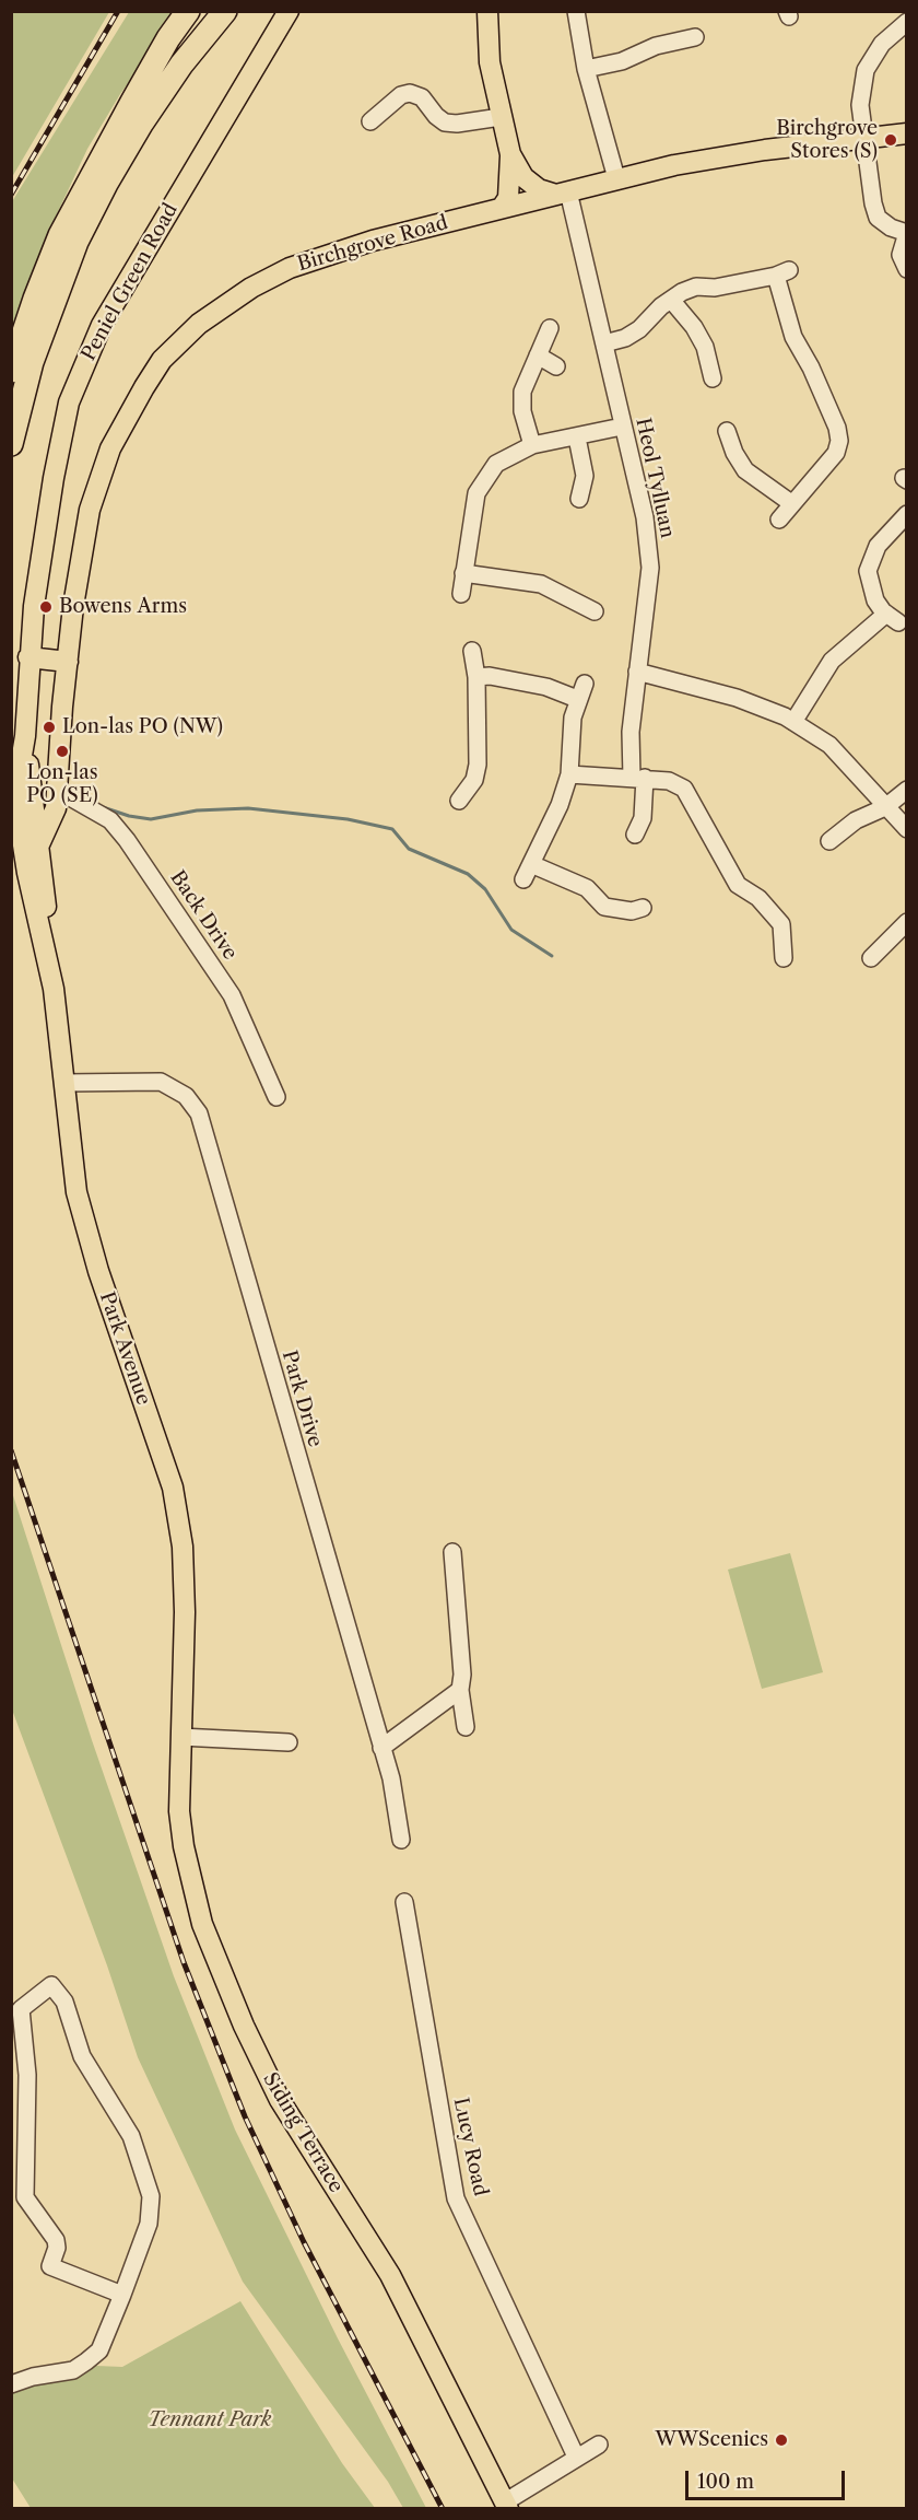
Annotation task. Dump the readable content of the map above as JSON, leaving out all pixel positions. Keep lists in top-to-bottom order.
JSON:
{
  "streets": {
    "main road": [
      "Birchgrove Road",
      "Peniel Green Road",
      "Park Avenue",
      "Siding Terrace"
    ],
    "street": [
      "Heol Tylluan",
      "Back Drive",
      "Park Drive",
      "Lucy Road"
    ]
  },
  "crossings": [
    ["Birchgrove Road", "Peniel Green Road"],
    ["Birchgrove Road", "Heol Tylluan"],
    ["Birchgrove Road", "Back Drive"],
    ["Birchgrove Road", "Park Avenue"],
    ["Peniel Green Road", "Park Avenue"],
    ["Park Avenue", "Park Drive"],
    ["Park Avenue", "Siding Terrace"]
  ],
  "parks": ["Tennant Park"],
  "places": [
    "Birchgrove Stores (S)",
    "Bowens Arms",
    "Lon-las PO (NW)",
    "Lon-las PO (SE)",
    "WWScenics"
  ],
  "scale_bar": "100 m"
}
